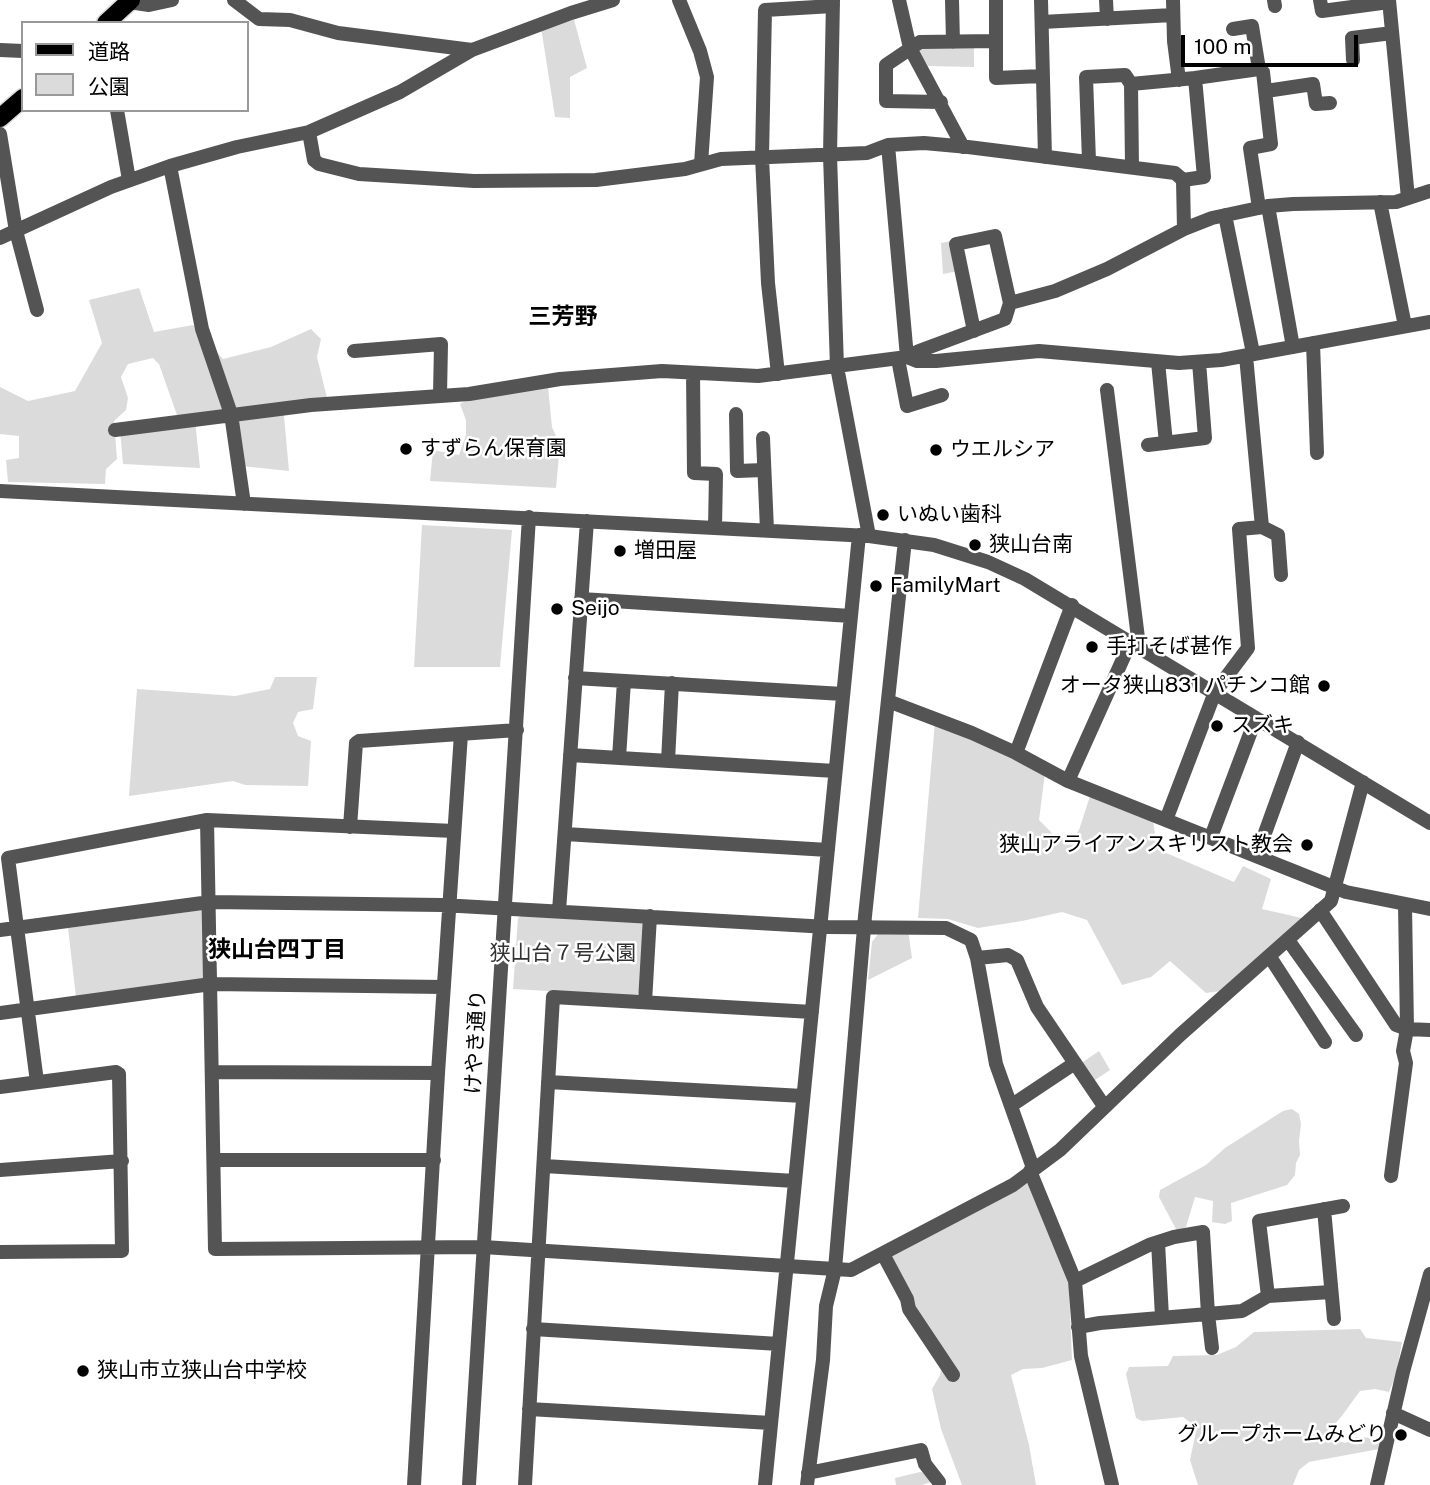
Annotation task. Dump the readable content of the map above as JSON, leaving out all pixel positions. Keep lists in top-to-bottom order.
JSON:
{
  "streets": {
    "street": ["けやき通り"]
  },
  "districts": ["三芳野", "狭山台四丁目"],
  "parks": ["狭山台７号公園"],
  "places": [
    "すずらん保育園",
    "ウエルシア",
    "いぬい歯科",
    "狭山台南",
    "増田屋",
    "FamilyMart",
    "Seijo",
    "手打そば甚作",
    "オータ狭山831 パチンコ館",
    "スズキ",
    "狭山アライアンスキリスト教会",
    "狭山市立狭山台中学校",
    "グループホームみどり"
  ],
  "legend": ["道路", "公園"],
  "scale_bar": "100 m"
}
